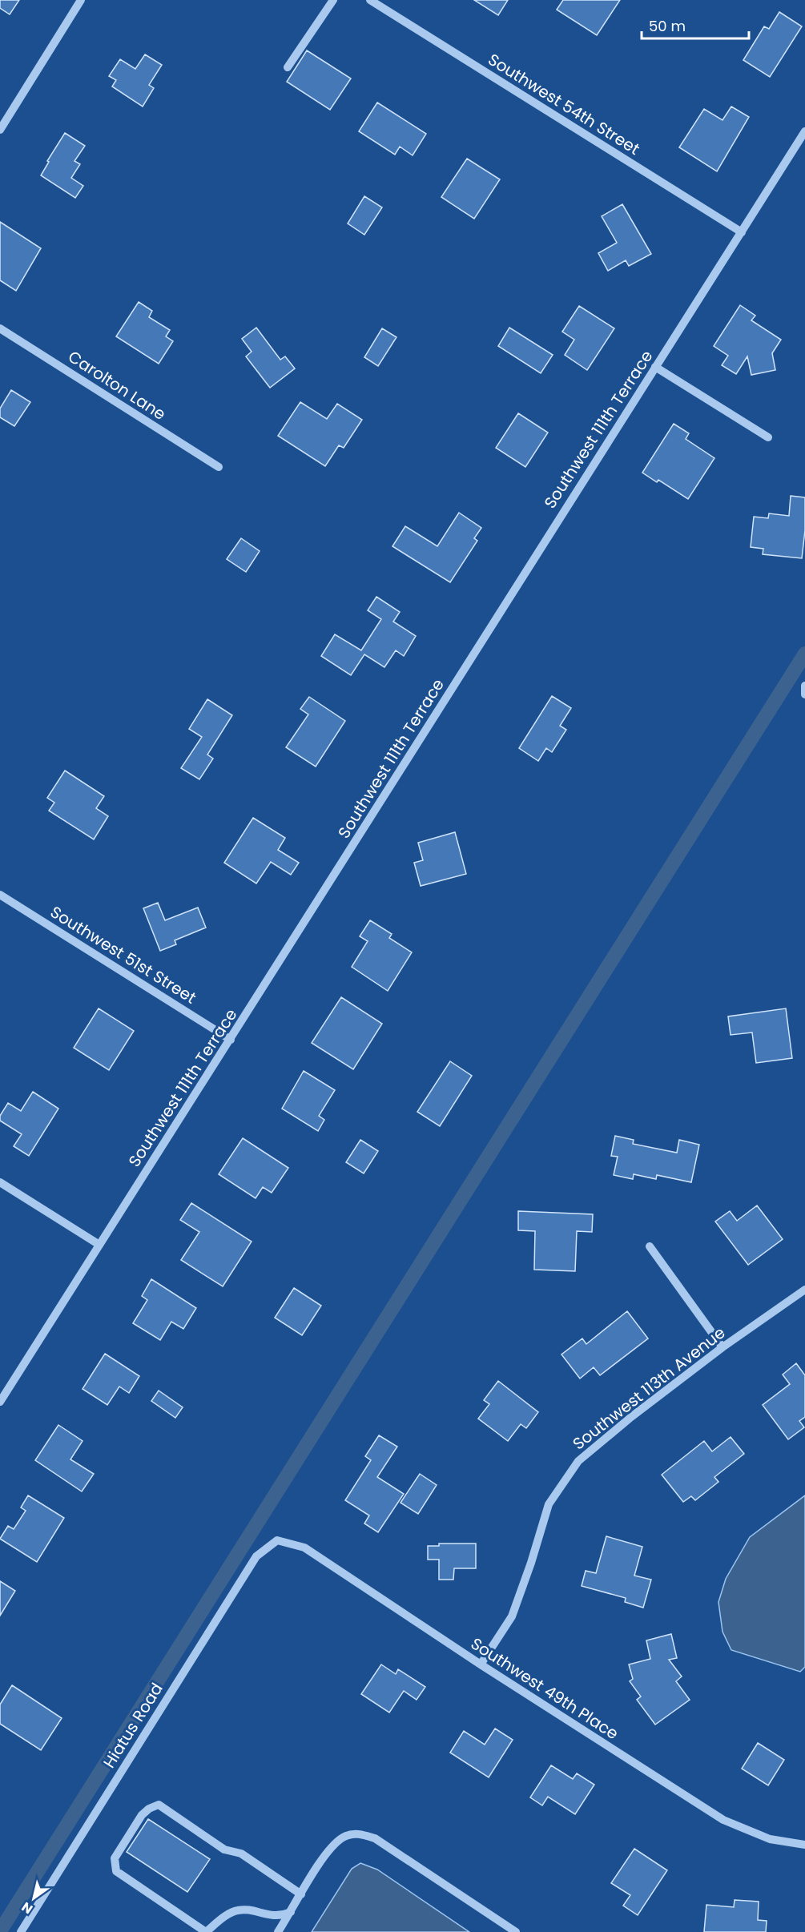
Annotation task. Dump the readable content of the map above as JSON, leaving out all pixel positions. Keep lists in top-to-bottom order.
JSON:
{
  "streets": {
    "street": [
      "Southwest 54th Street",
      "Carolton Lane",
      "Southwest 111th Terrace",
      "Southwest 51st Street",
      "Southwest 113th Avenue",
      "Southwest 49th Place",
      "Hiatus Road"
    ]
  },
  "crossings": [
    ["Southwest 54th Street", "Southwest 111th Terrace"],
    ["Southwest 111th Terrace", "Southwest 51st Street"],
    ["Southwest 113th Avenue", "Southwest 49th Place"],
    ["Southwest 49th Place", "Hiatus Road"]
  ],
  "scale_bar": "50 m",
  "north": "bottom left"
}
